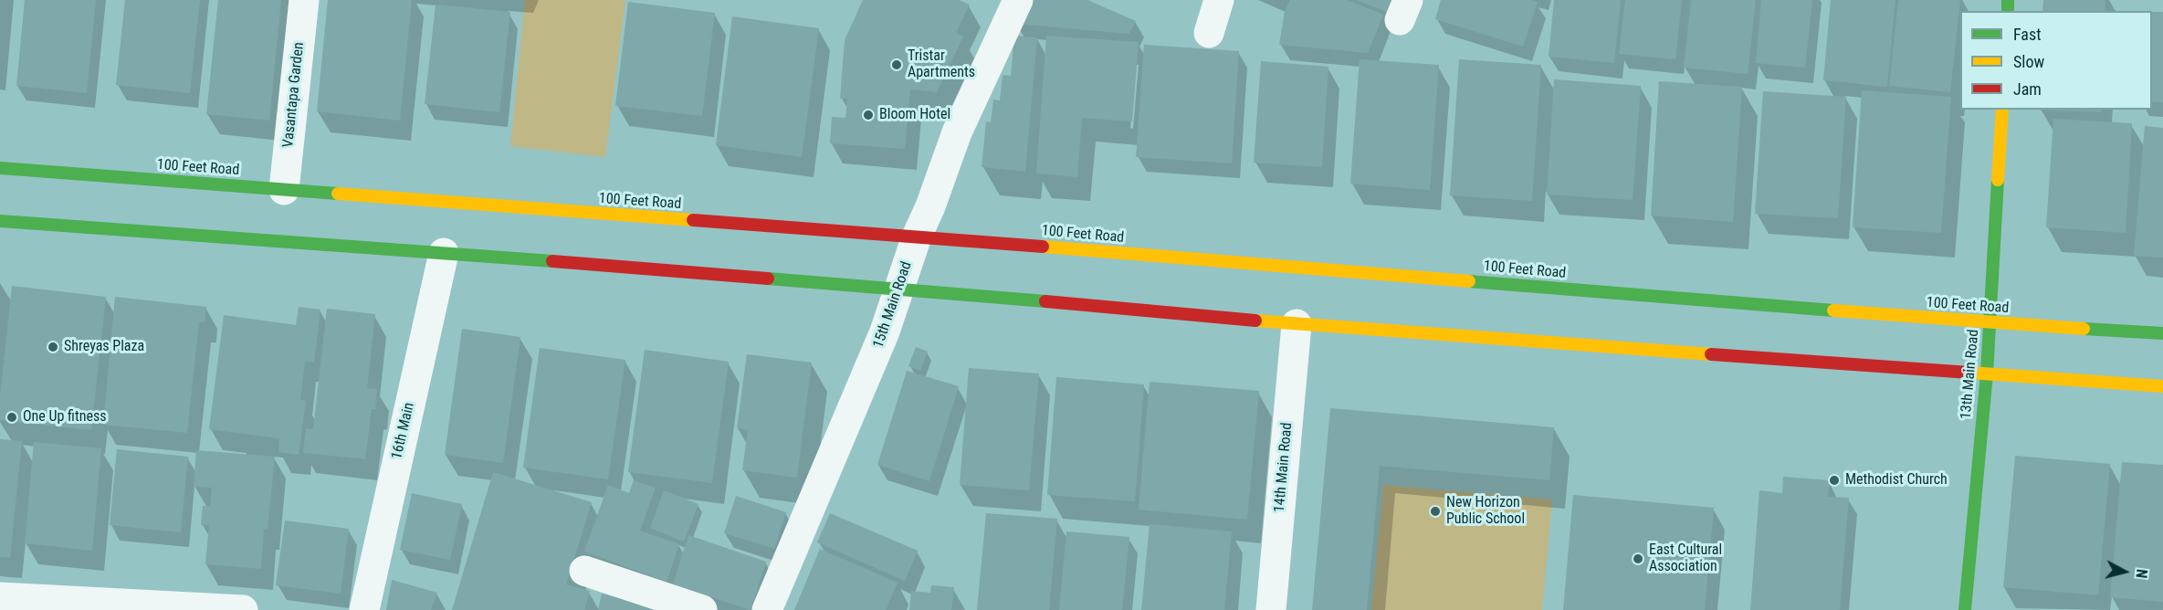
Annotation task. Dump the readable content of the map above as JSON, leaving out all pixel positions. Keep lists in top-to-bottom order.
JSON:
{
  "streets": {
    "main road": ["100 Feet Road", "13th Main Road"],
    "street": [
      "Vasantapa Garden",
      "15th Main Road",
      "16th Main",
      "14th Main Road"
    ]
  },
  "crossings": [
    ["Vasantapa Garden", "100 Feet Road"],
    ["100 Feet Road", "15th Main Road"],
    ["100 Feet Road", "13th Main Road"]
  ],
  "places": [
    "Tristar Apartments",
    "Bloom Hotel",
    "Shreyas Plaza",
    "One Up fitness",
    "Methodist Church",
    "New Horizon Public School",
    "East Cultural Association"
  ],
  "legend": ["Fast", "Slow", "Jam"],
  "north": "right"
}
